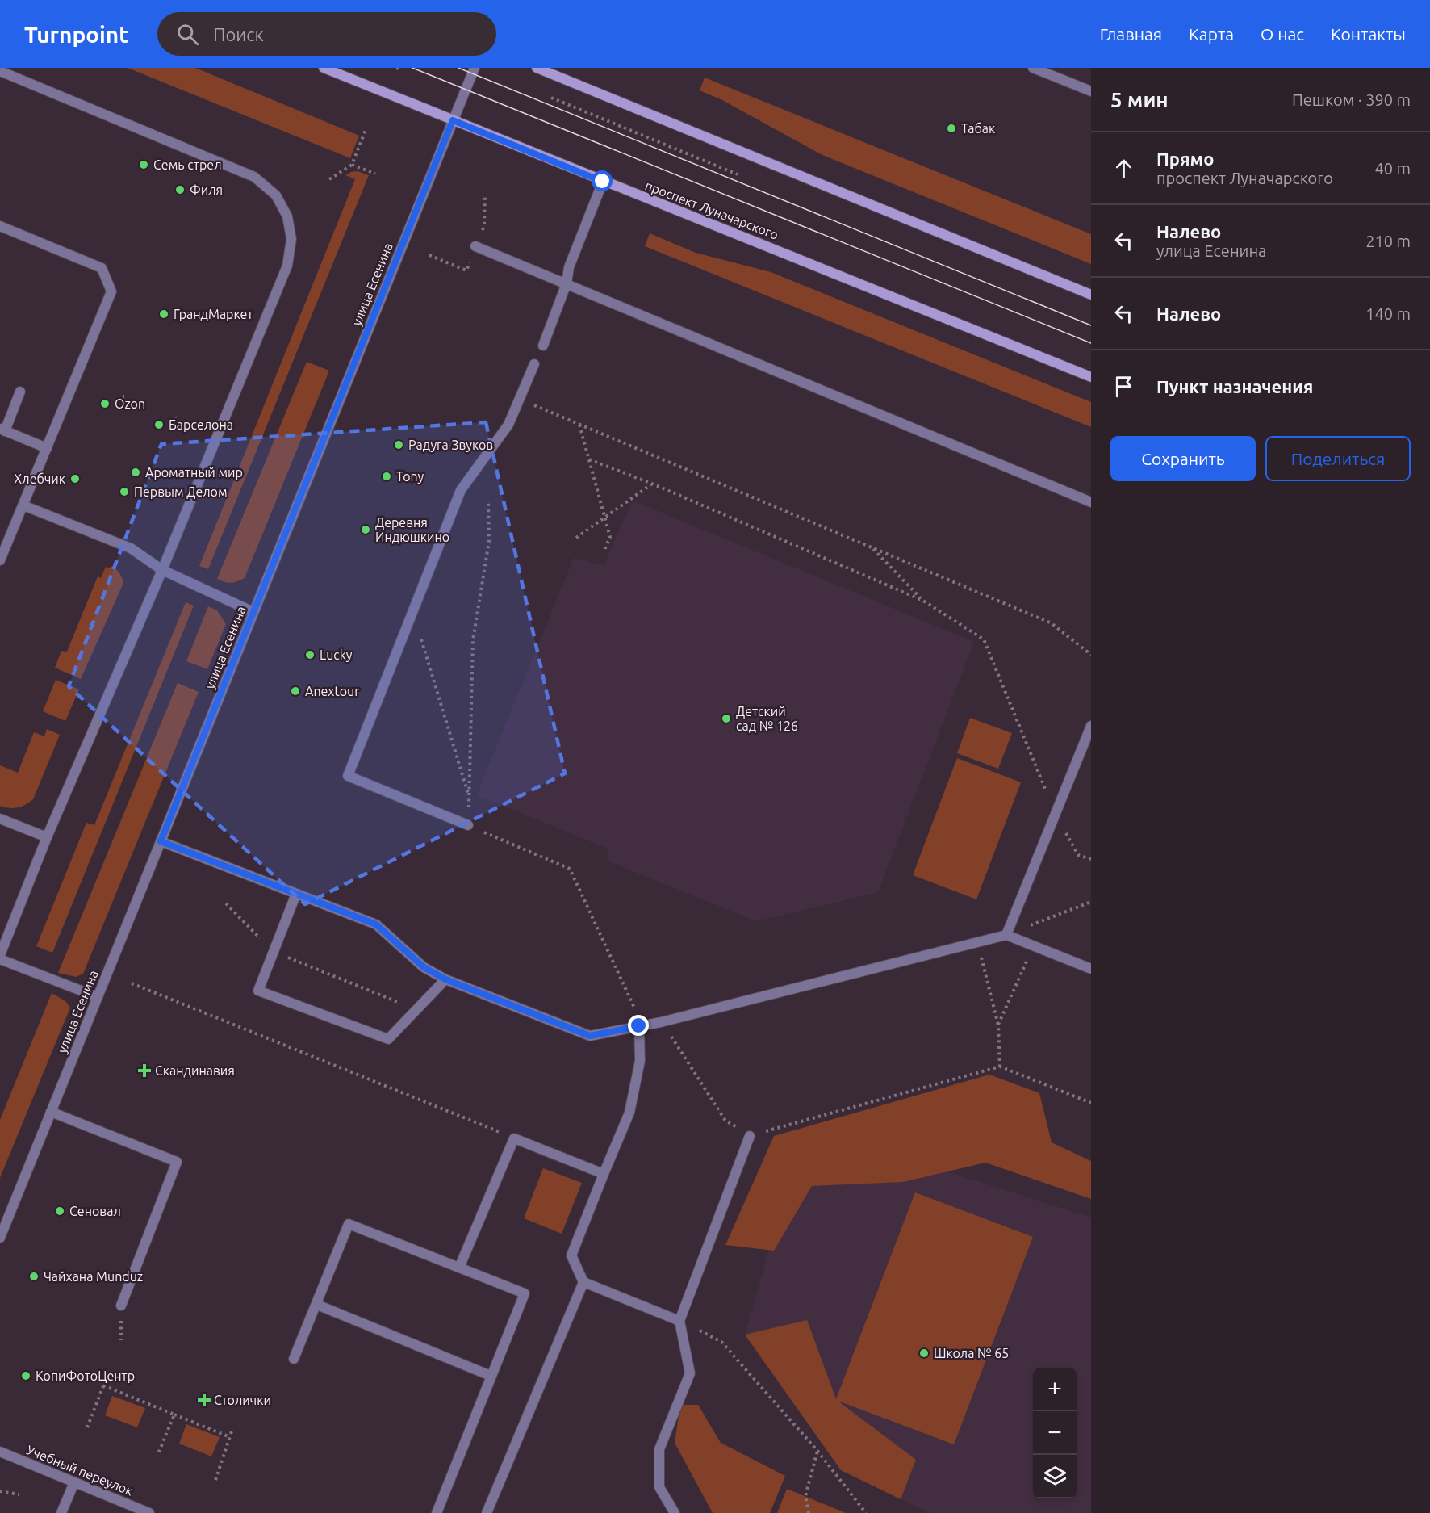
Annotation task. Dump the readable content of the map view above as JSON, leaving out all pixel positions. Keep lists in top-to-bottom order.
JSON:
{
  "streets": {
    "main road": ["проспект Луначарского"],
    "street": ["улица Есенина", "Учебный переулок"]
  },
  "crossings": [
    ["проспект Луначарского", "улица Есенина"]
  ],
  "places": {
    "other": [
      "Табак",
      "Семь стрел",
      "Филя",
      "ГрандМаркет",
      "Ozon",
      "Барселона",
      "Радуга Звуков",
      "Ароматный мир",
      "Tony",
      "Хлебчик",
      "Первым Делом",
      "Деревня Индюшкино",
      "Lucky",
      "Anextour",
      "Детский сад № 126",
      "Сеновал",
      "Чайхана Munduz",
      "Школа № 65",
      "КопиФотоЦентр"
    ],
    "health": ["Скандинавия", "Столички"]
  },
  "page": {
    "header": "Turnpoint",
    "search": "Поиск",
    "nav": [
      "Главная",
      "Карта",
      "О нас",
      "Контакты"
    ],
    "heading": ["5 мин", "Пешком · 390 m"],
    "list": [
      ["Прямо", "проспект Луначарского", "40 m"],
      ["Налево", "улица Есенина", "210 m"],
      ["Налево", "140 m"],
      "Пункт назначения"
    ],
    "buttons": ["Сохранить", "Поделиться"],
    "map_buttons": ["+", "−"]
  }
}
